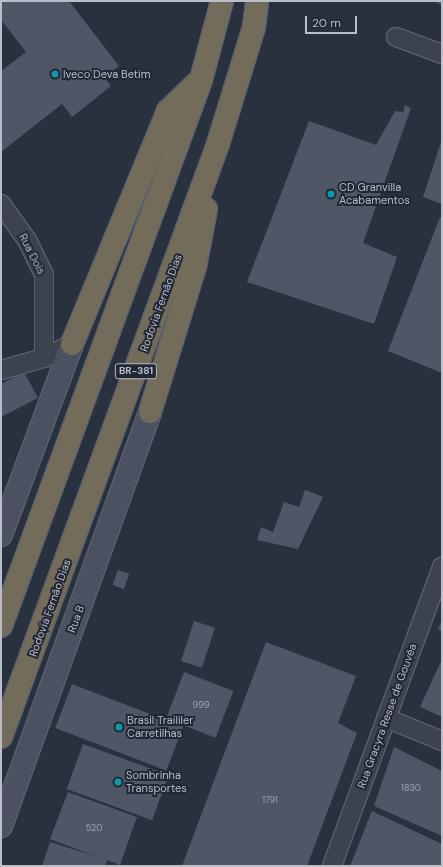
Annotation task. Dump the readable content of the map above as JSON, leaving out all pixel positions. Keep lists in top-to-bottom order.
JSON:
{
  "streets": {
    "highway": ["Rodovia Fernão Dias", "BR-381"],
    "street": ["Rua Dois", "Rua B", "Rua Gracyra Resse de Gouvêa"]
  },
  "places": [
    "Iveco Deva Betim",
    "CD Granvilla Acabamentos",
    "Brasil Traililer Carretilhas",
    "Sombrinha Transportes"
  ],
  "house_numbers": [
    "999",
    "1830",
    "1791",
    "520"
  ],
  "scale_bar": "20 m"
}
